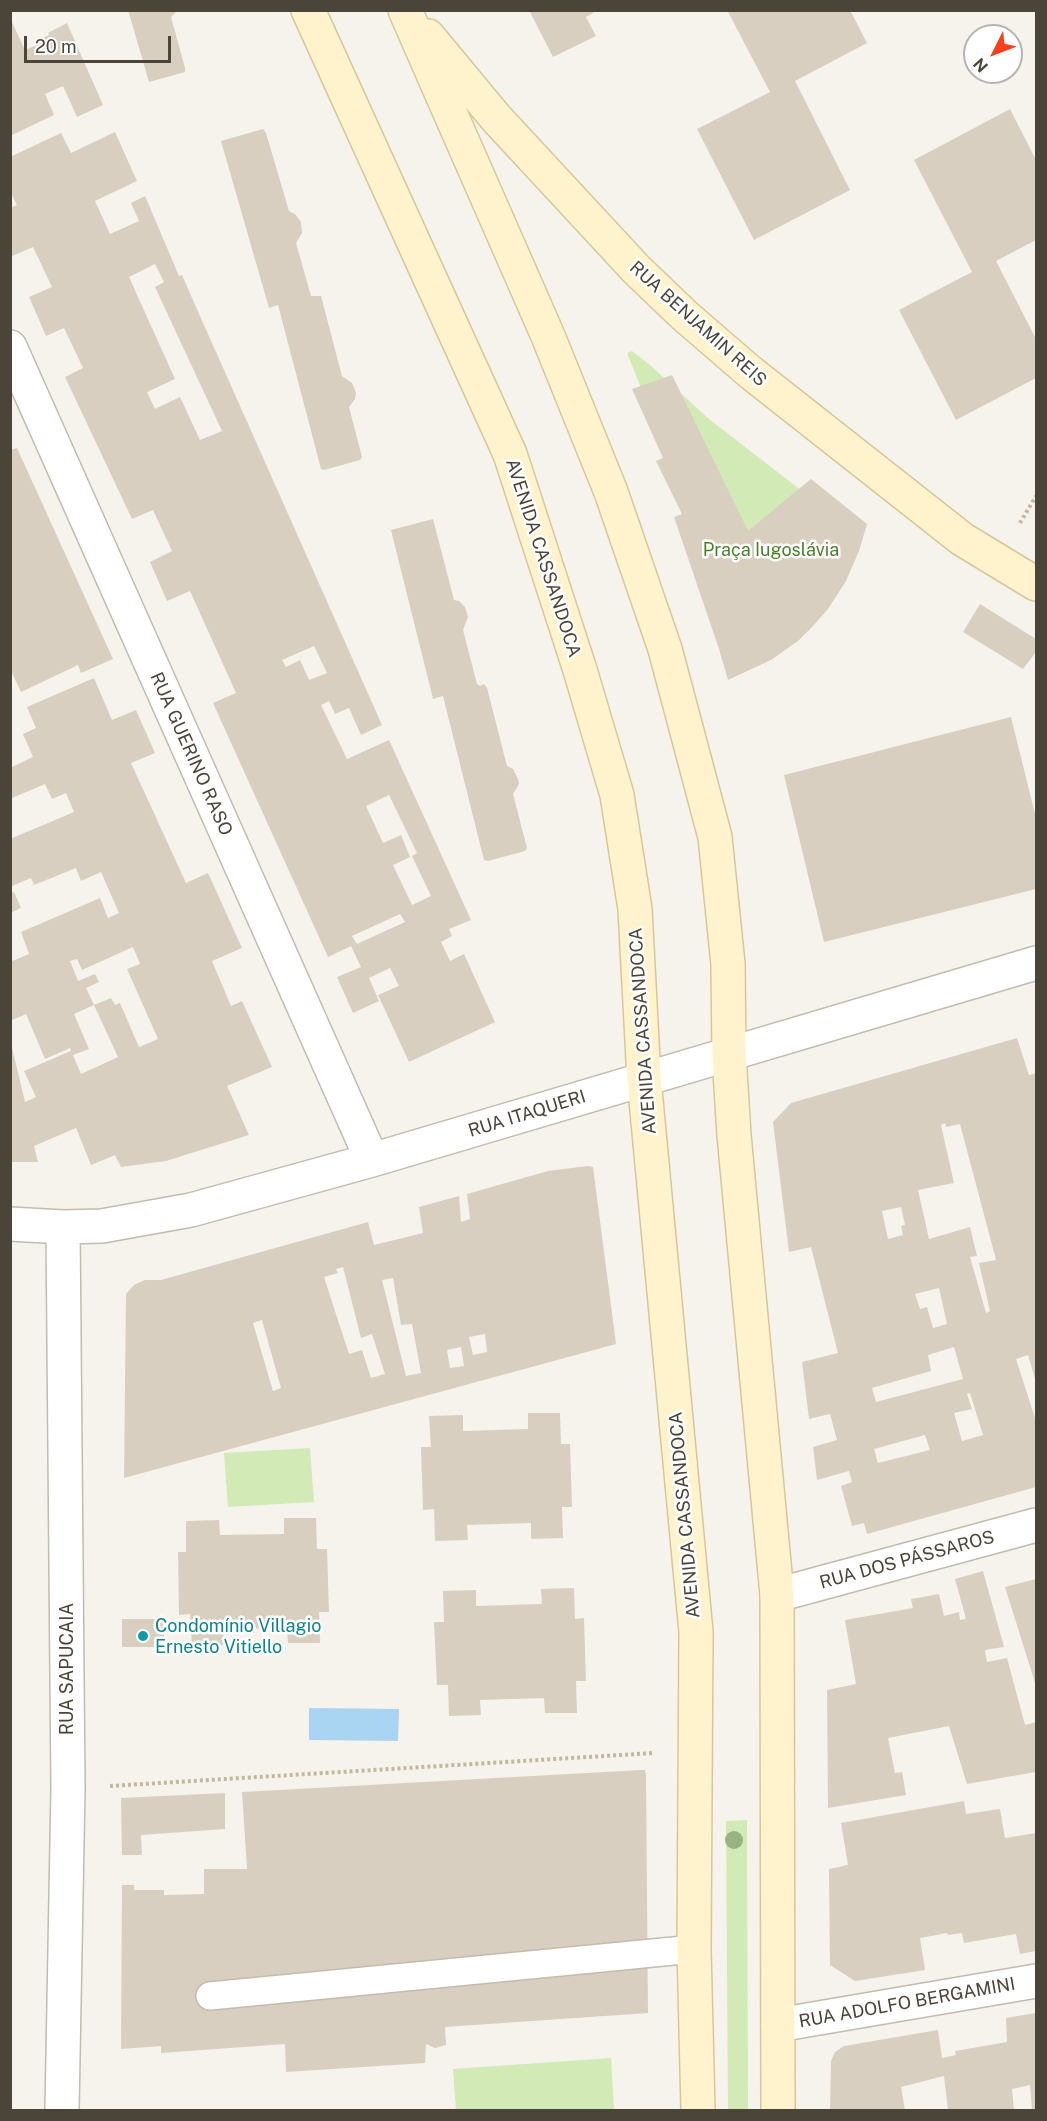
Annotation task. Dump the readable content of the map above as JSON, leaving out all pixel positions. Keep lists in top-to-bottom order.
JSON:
{
  "streets": {
    "street": [
      "RUA BENJAMIN REIS",
      "AVENIDA CASSANDOCA",
      "RUA GUERINO RASO",
      "RUA ITAQUERI",
      "RUA DOS PÁSSAROS",
      "RUA SAPUCAIA",
      "RUA ADOLFO BERGAMINI"
    ]
  },
  "crossings": [
    ["AVENIDA CASSANDOCA", "RUA ITAQUERI"],
    ["RUA GUERINO RASO", "RUA ITAQUERI"],
    ["RUA ITAQUERI", "RUA SAPUCAIA"]
  ],
  "parks": ["Praça Iugoslávia"],
  "places": ["Condomínio Villagio Ernesto Vitiello"],
  "scale_bar": "20 m",
  "north": "bottom left"
}
